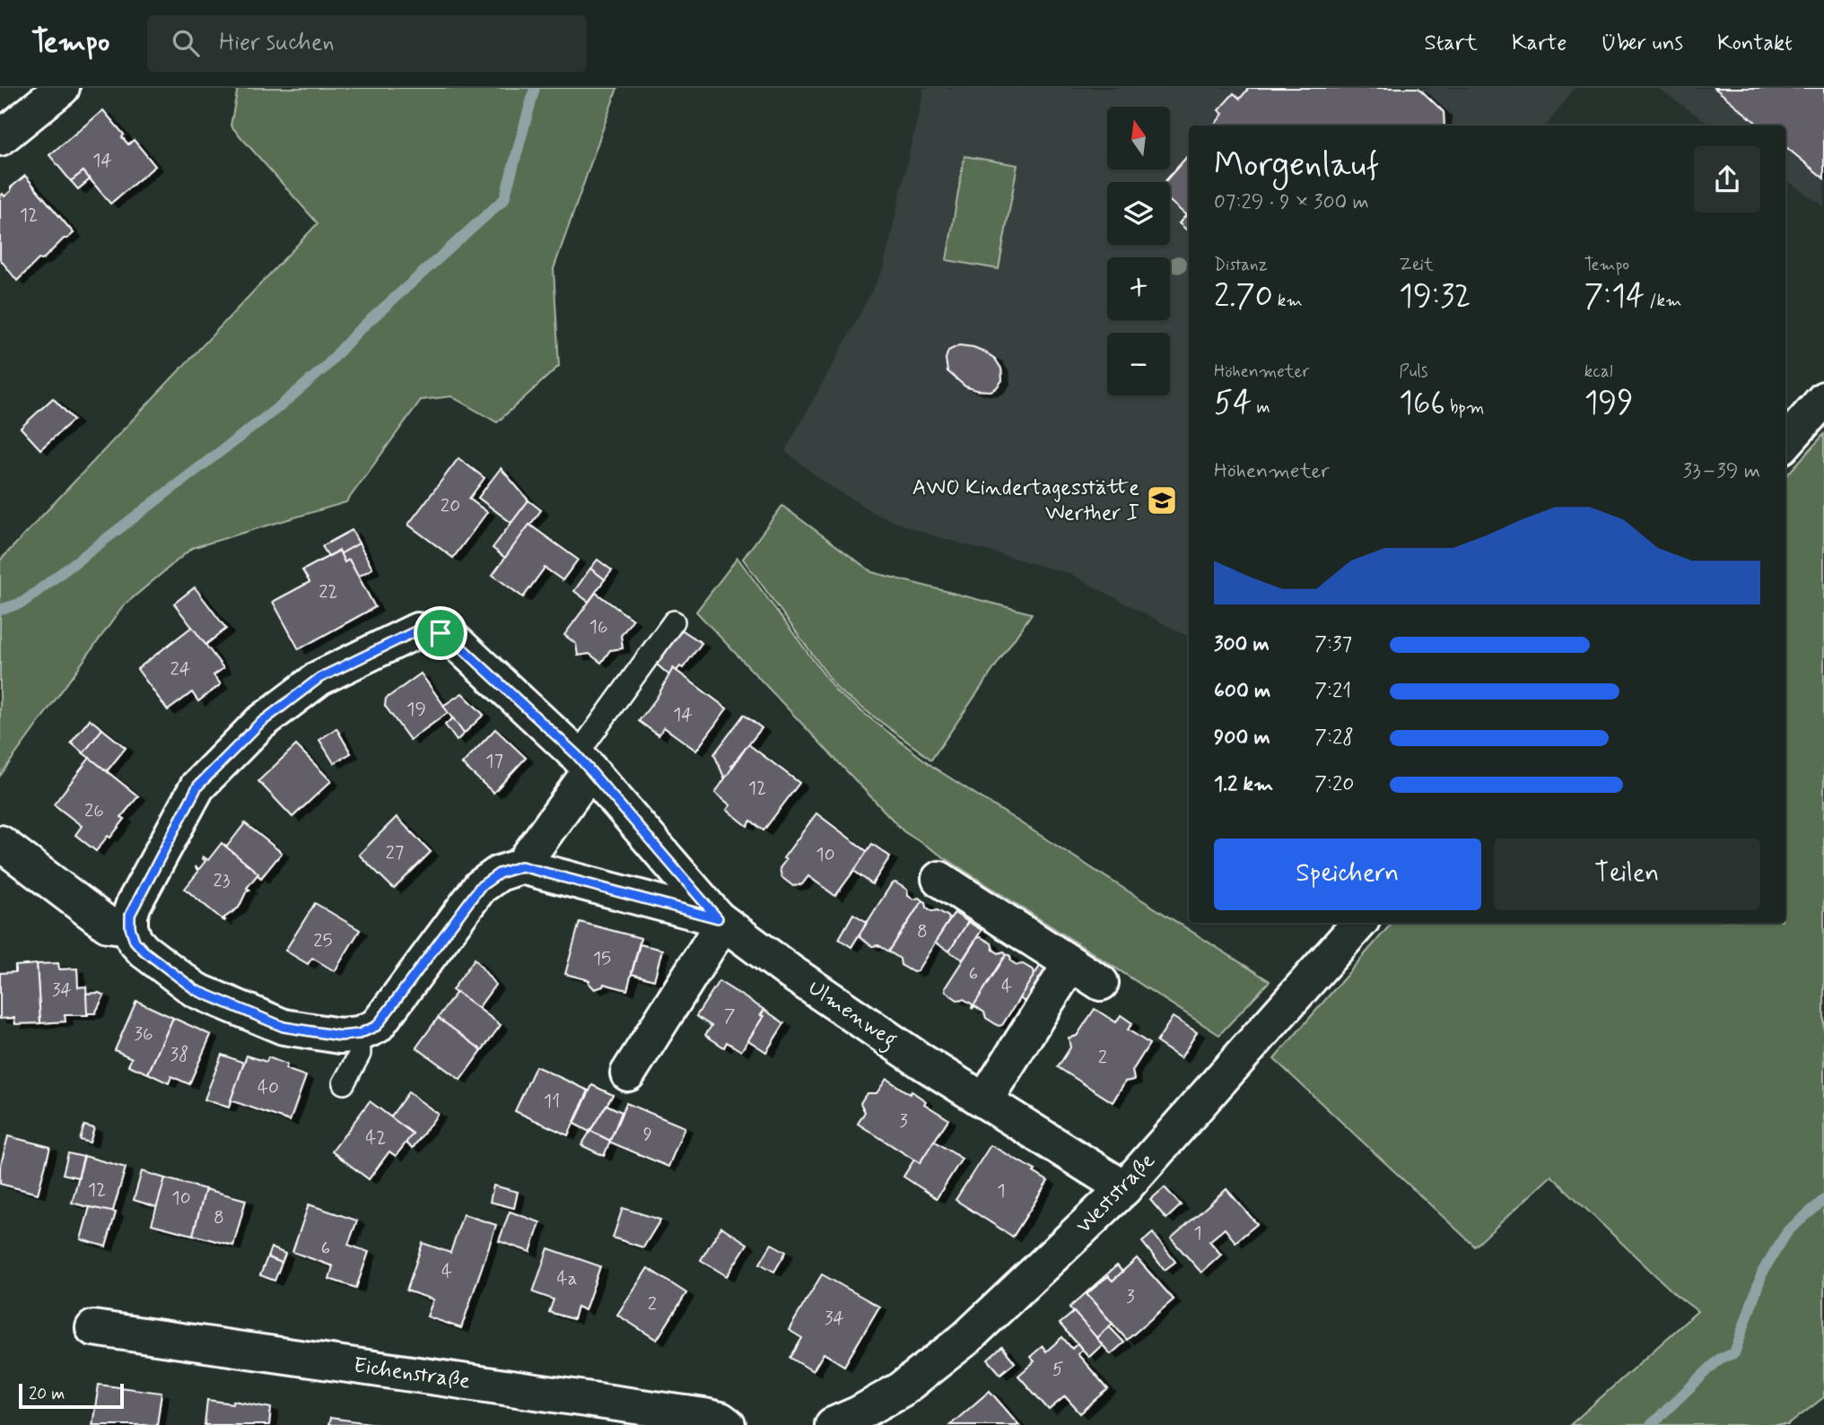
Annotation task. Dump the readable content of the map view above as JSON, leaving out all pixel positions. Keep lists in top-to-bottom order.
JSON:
{
  "streets": {
    "street": ["Ulmenweg", "Weststraße", "Eichenstraße"]
  },
  "crossings": [
    ["Ulmenweg", "Weststraße"]
  ],
  "places": {
    "school or university": ["AWO Kindertagesstätte Werther I"]
  },
  "house_numbers": [
    "14",
    "12",
    "20",
    "22",
    "16",
    "24",
    "19",
    "14",
    "17",
    "12",
    "26",
    "27",
    "10",
    "23",
    "8",
    "25",
    "15",
    "6",
    "4",
    "34",
    "7",
    "36",
    "38",
    "2",
    "40",
    "11",
    "3",
    "9",
    "42",
    "12",
    "1",
    "10",
    "8",
    "1",
    "6",
    "4",
    "4a",
    "3",
    "2",
    "34",
    "5"
  ],
  "scale_bar": "20 m",
  "north": "top",
  "page": {
    "header": "Tempo",
    "search": "Hier suchen",
    "nav": [
      "Start",
      "Karte",
      "Über uns",
      "Kontakt"
    ],
    "map_buttons": ["+", "−"],
    "heading": ["Morgenlauf", "07:29 · 9 × 300 m"],
    "stats": [
      ["Distanz", "2.70 km"],
      ["Zeit", "19:32"],
      ["Tempo", "7:14 /km"],
      ["Höhenmeter", "54 m"],
      ["Puls", "166 bpm"],
      ["kcal", "199"]
    ],
    "chart": ["Höhenmeter", "33–39 m"],
    "list": [
      {
        "name": "300 m",
        "note": "7:37"
      },
      {
        "name": "600 m",
        "note": "7:21"
      },
      {
        "name": "900 m",
        "note": "7:28"
      },
      {
        "name": "1.2 km",
        "note": "7:20"
      }
    ],
    "buttons": ["Speichern", "Teilen"],
    "scale": "20 m"
  }
}
